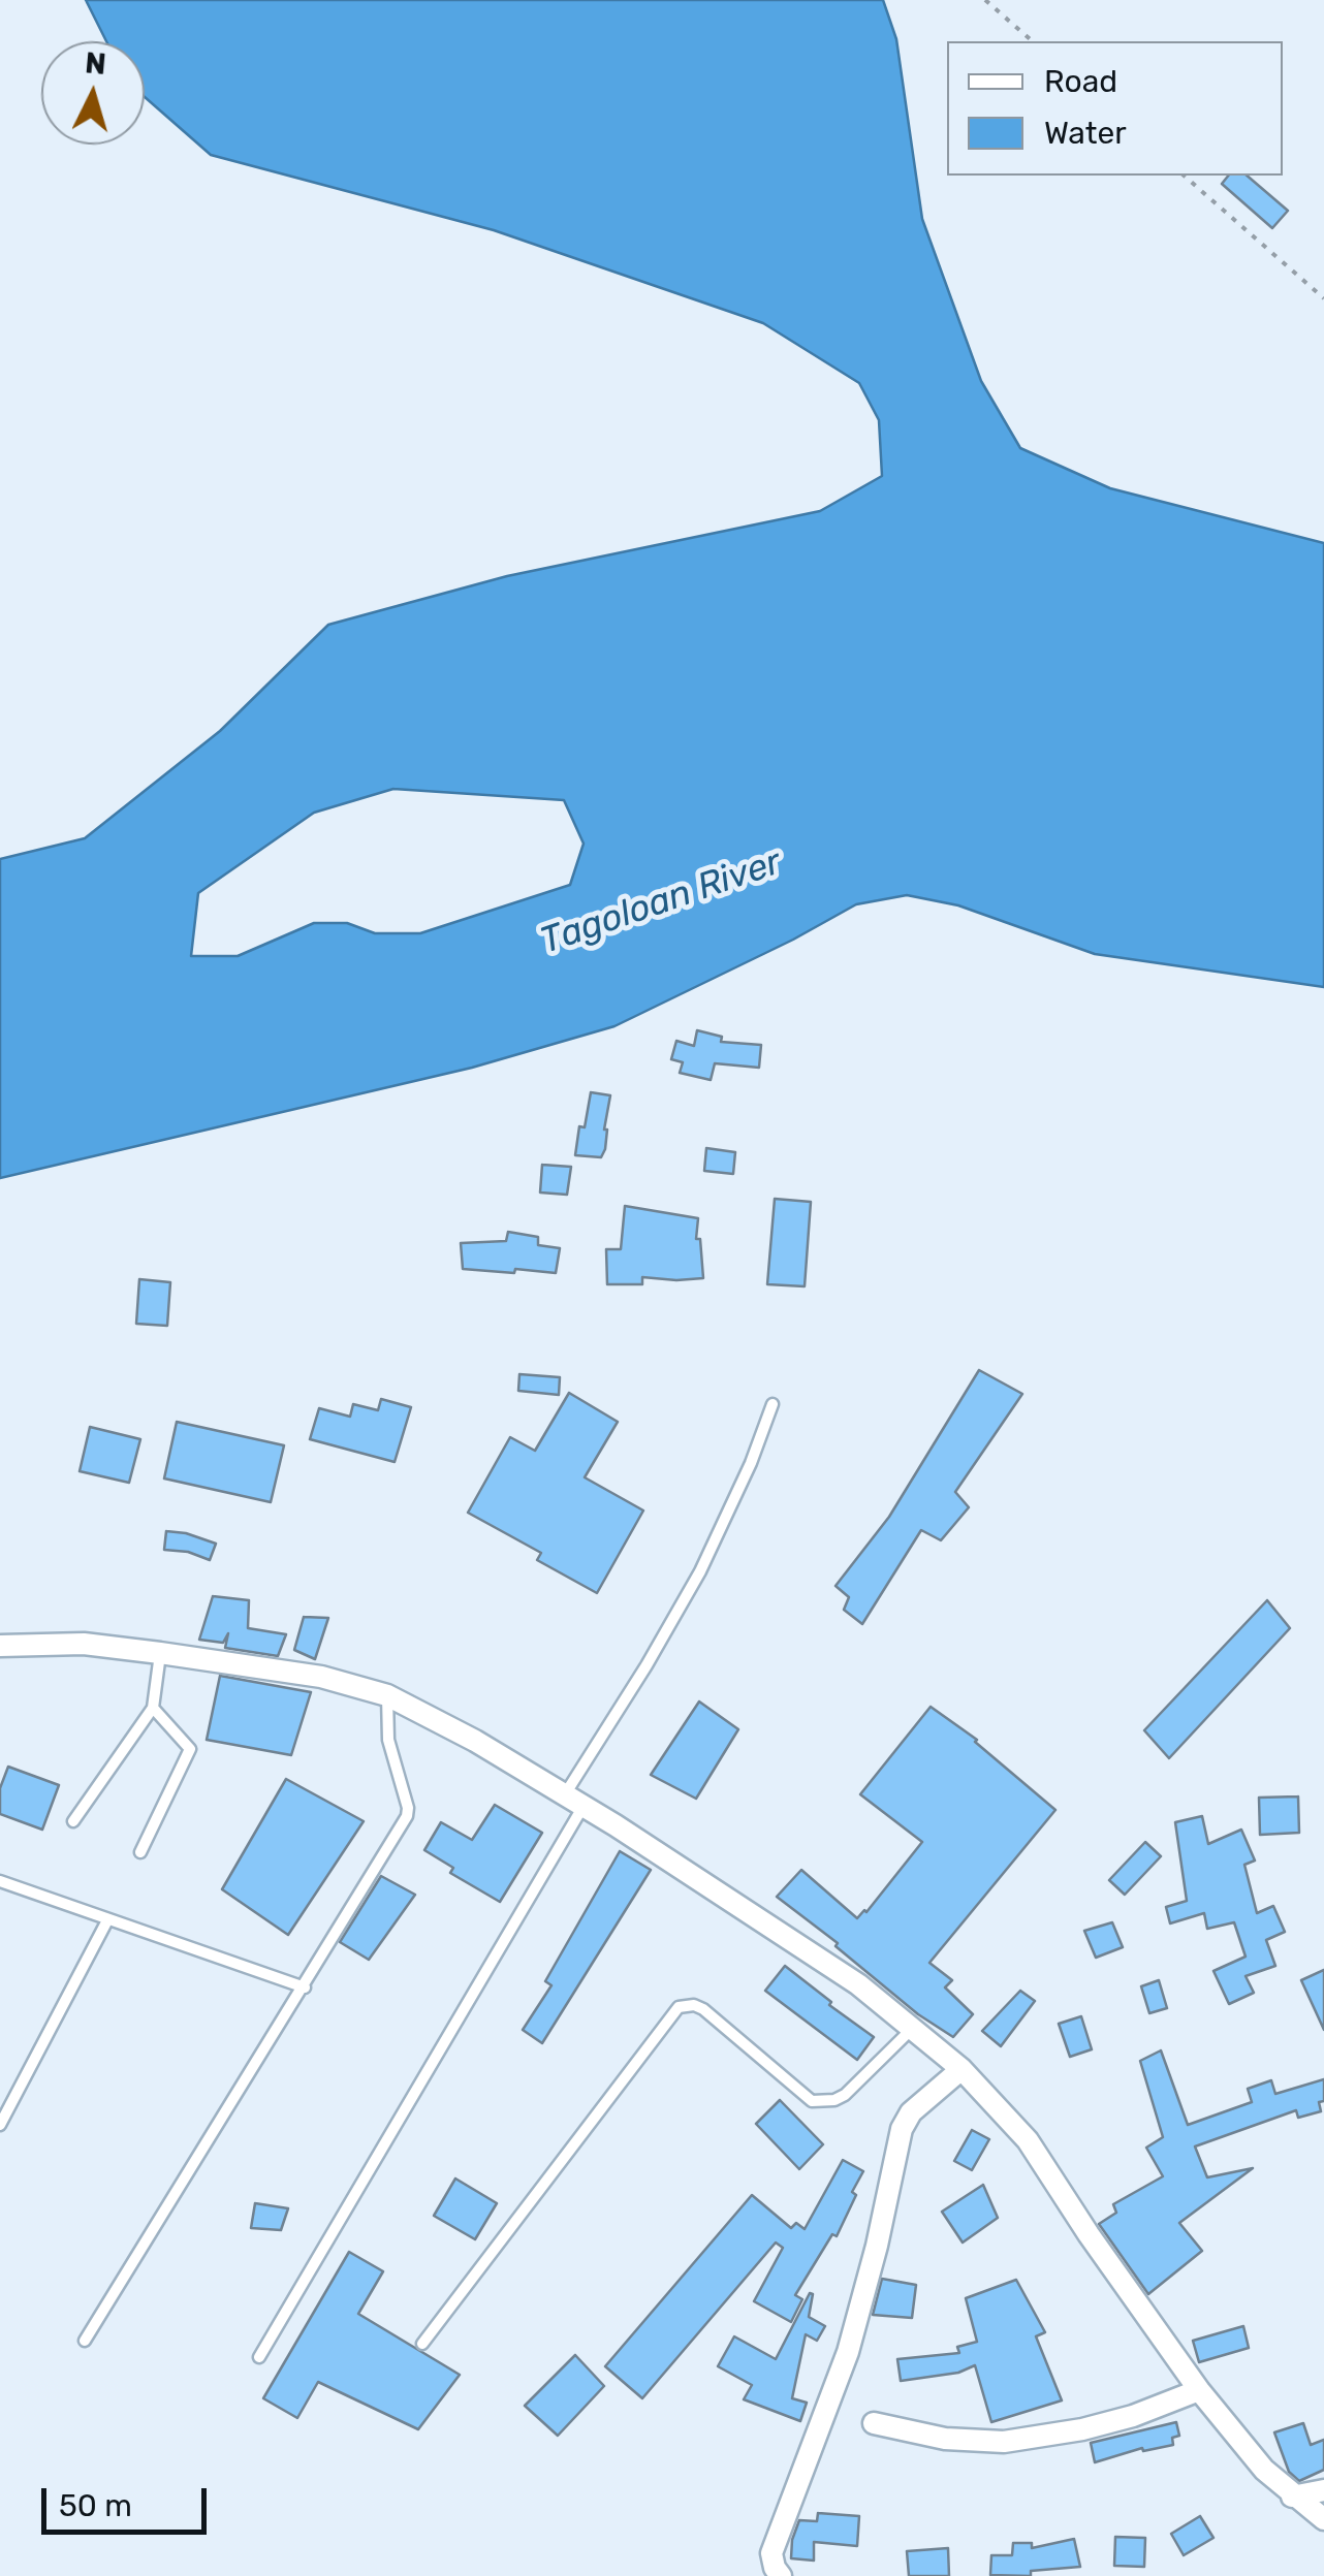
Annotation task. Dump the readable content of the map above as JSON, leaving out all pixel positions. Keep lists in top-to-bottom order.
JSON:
{
  "water": ["Tagoloan River"],
  "legend": ["Road", "Water"],
  "scale_bar": "50 m",
  "north": "top"
}
